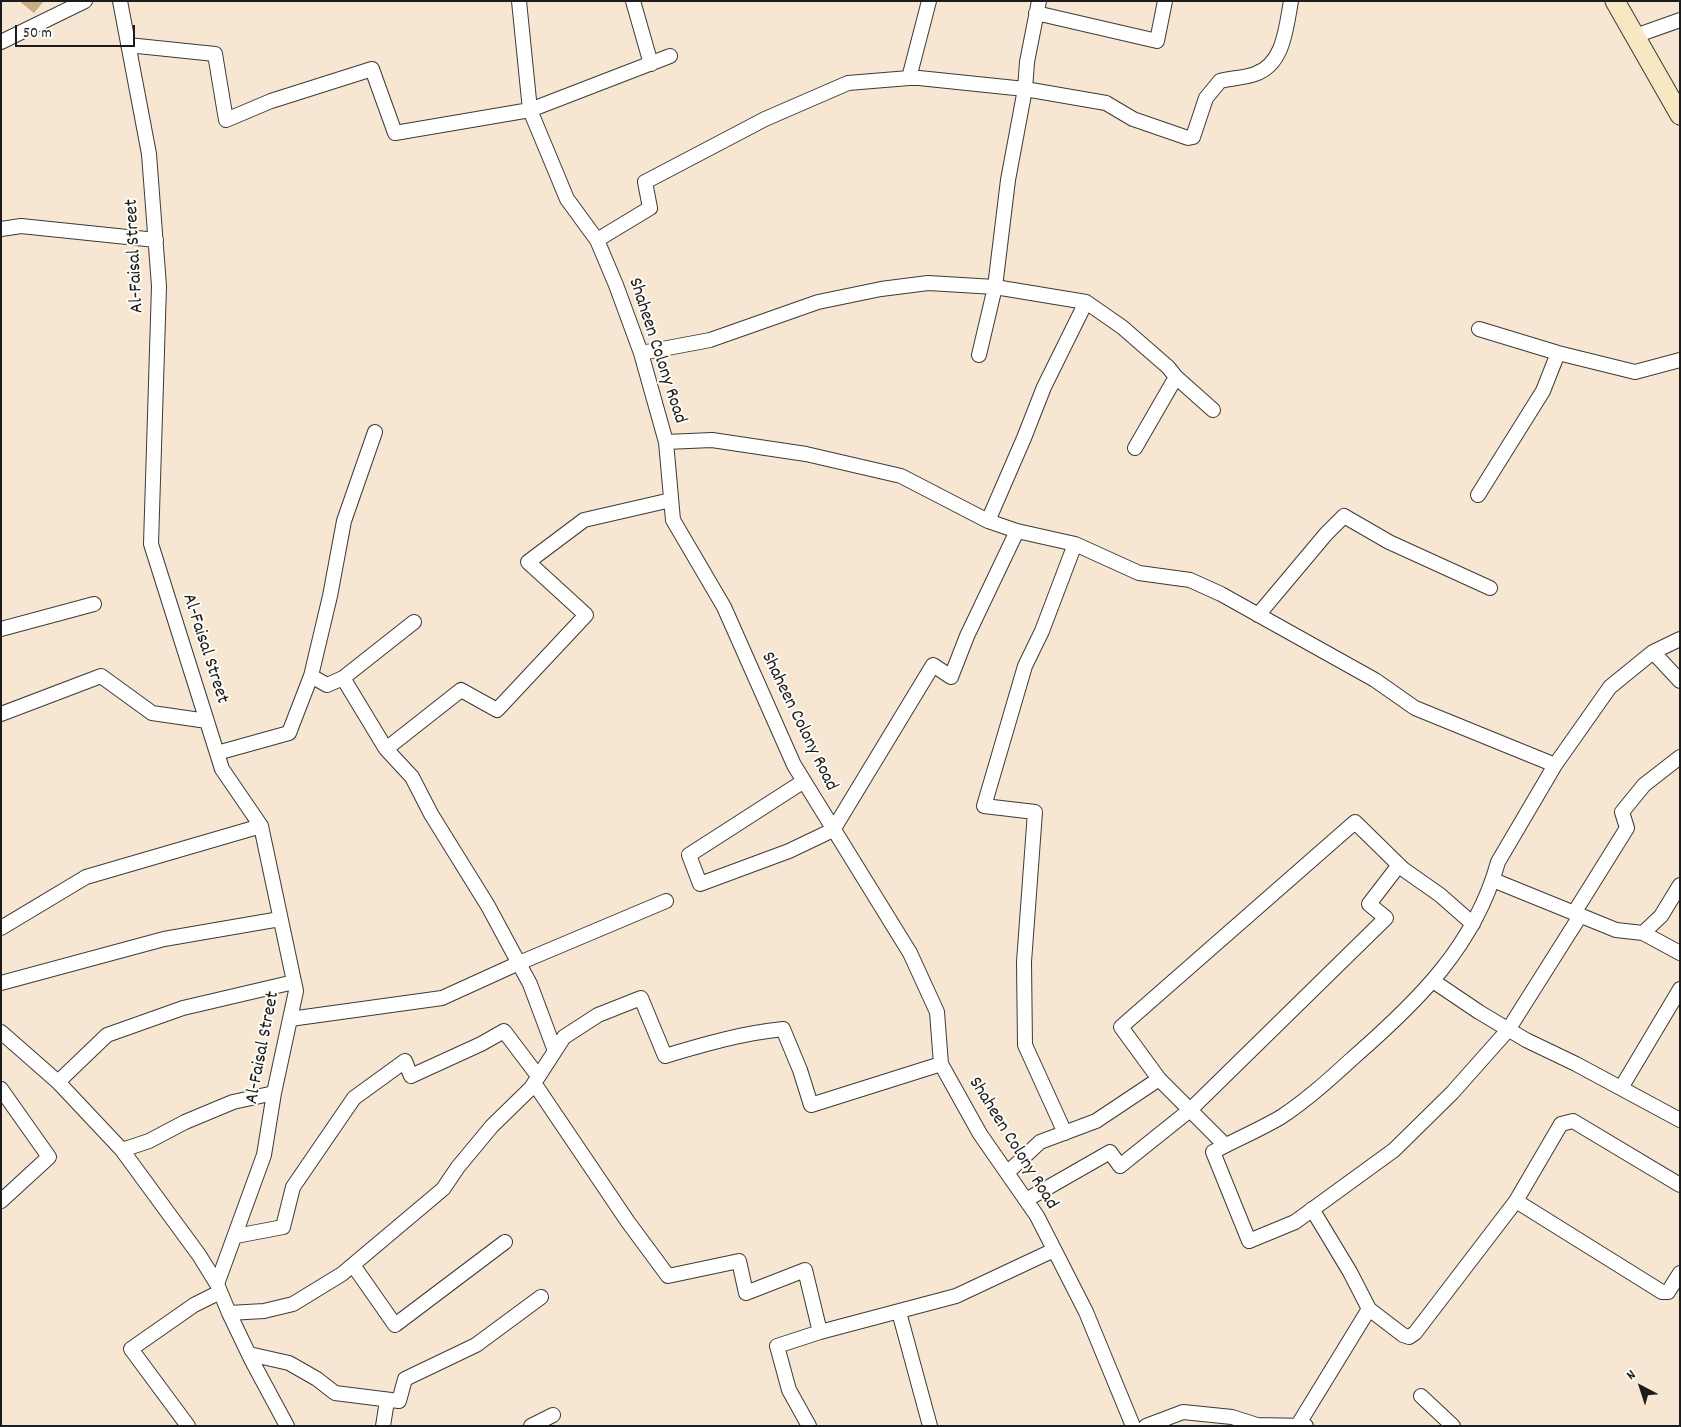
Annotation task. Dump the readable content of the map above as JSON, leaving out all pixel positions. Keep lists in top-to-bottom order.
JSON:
{
  "streets": {
    "street": ["Al-Faisal Street", "Shaheen Colony Road"]
  },
  "scale_bar": "50 m",
  "north": "top left"
}
